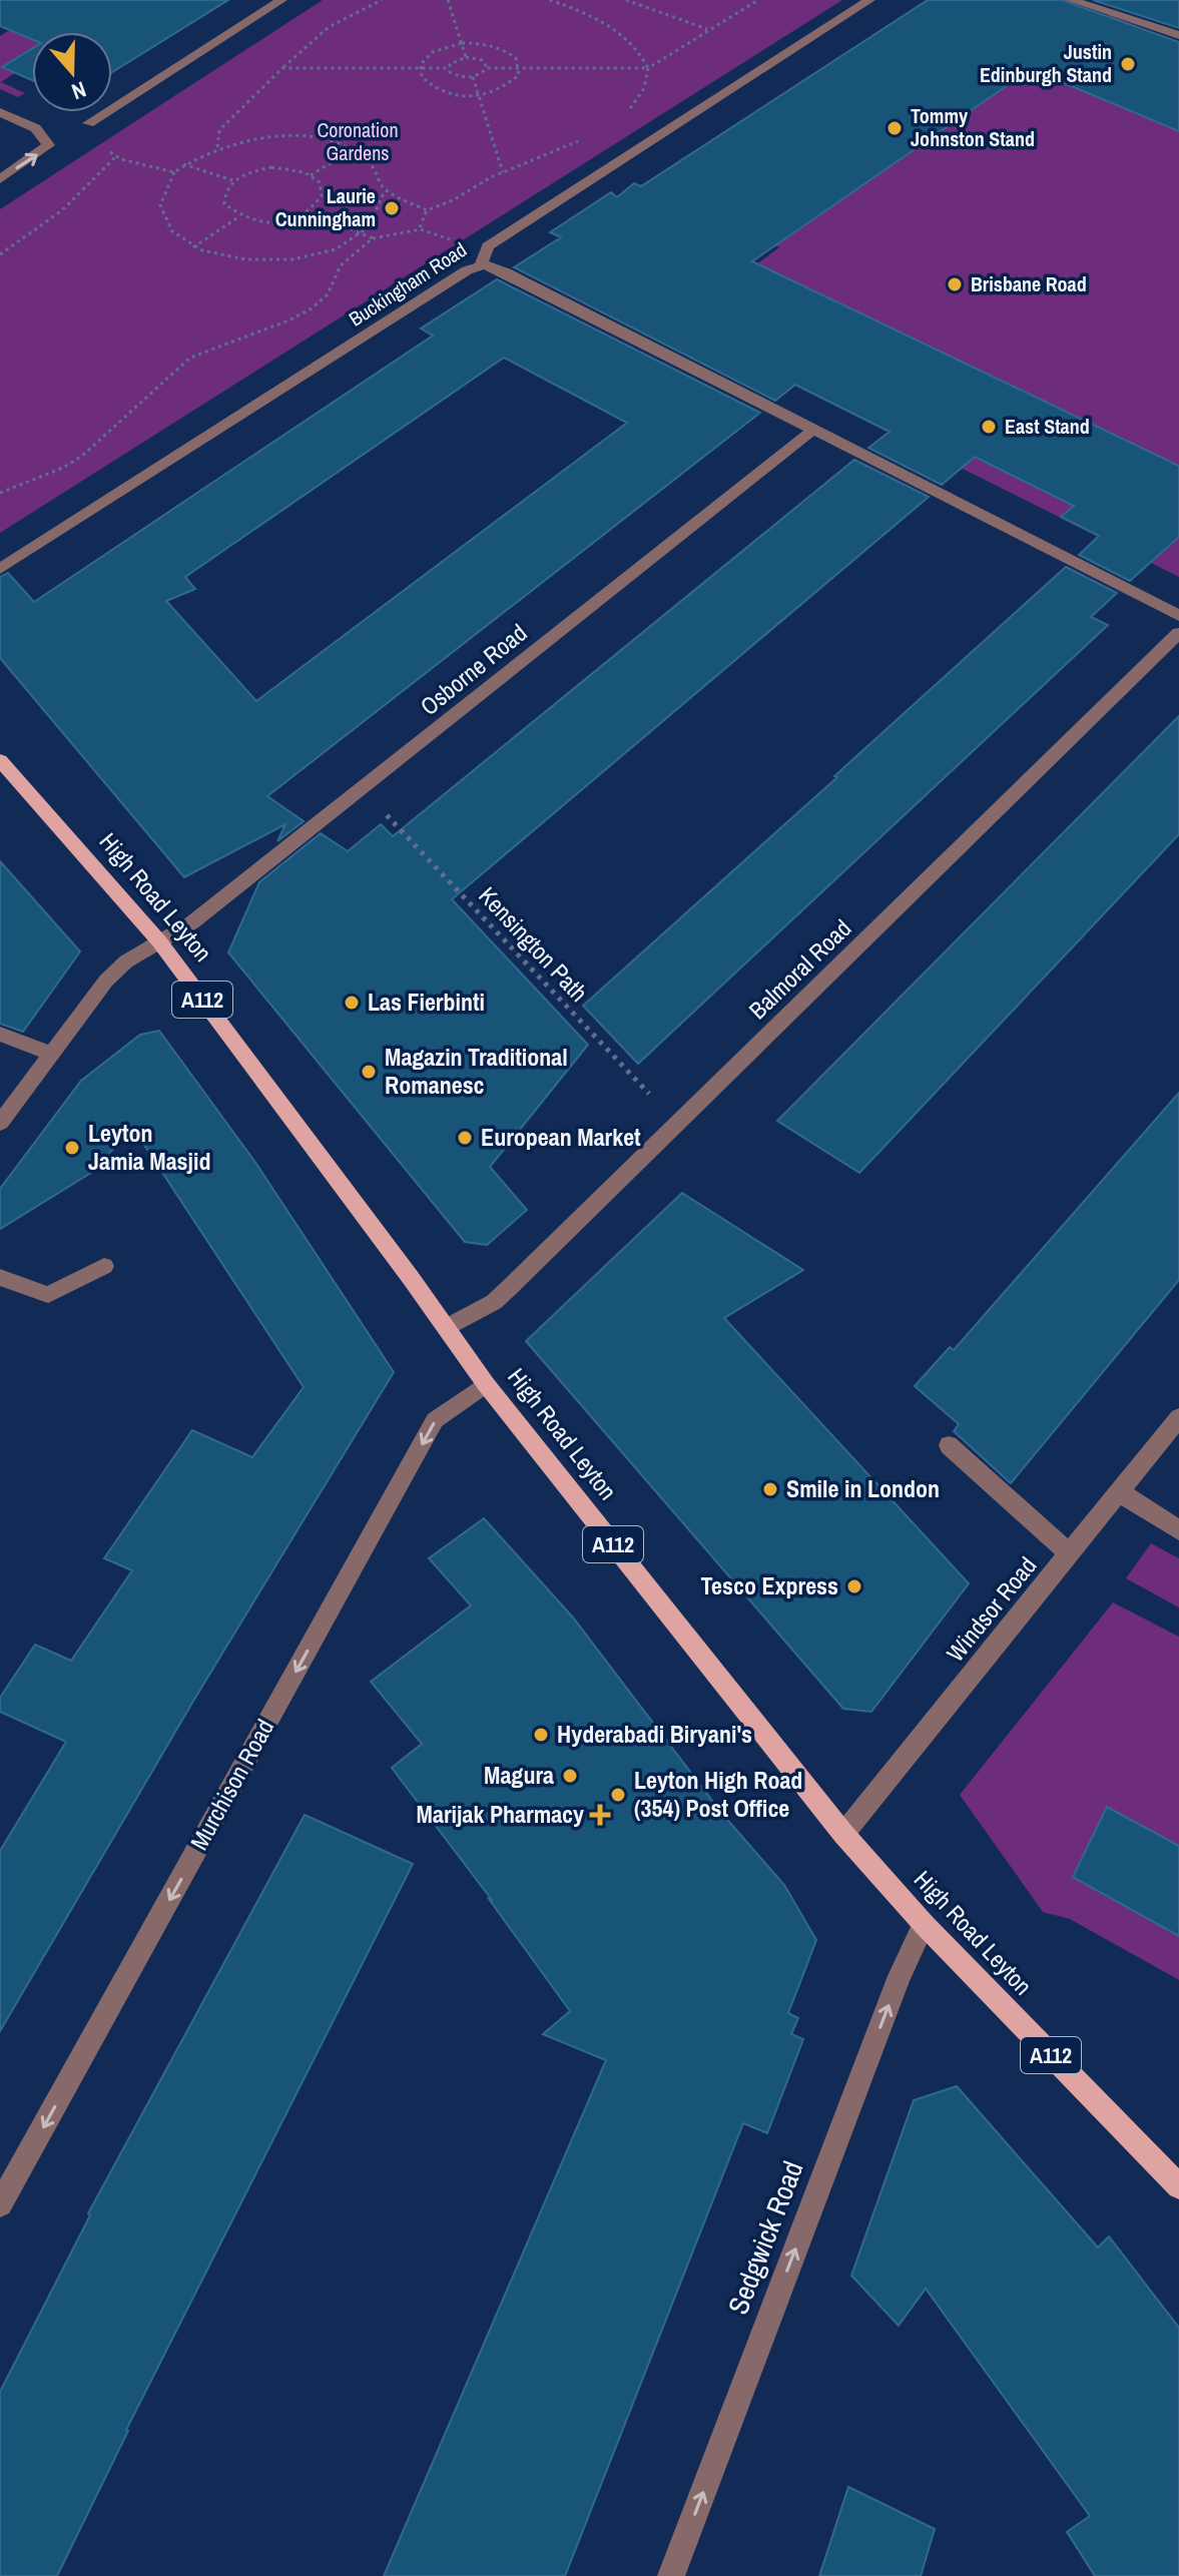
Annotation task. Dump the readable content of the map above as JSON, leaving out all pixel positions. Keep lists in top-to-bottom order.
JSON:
{
  "streets": {
    "main road": ["High Road Leyton", "A112"],
    "street": [
      "Buckingham Road",
      "Osborne Road",
      "Balmoral Road",
      "Windsor Road",
      "Murchison Road",
      "Sedgwick Road"
    ],
    "path": ["Kensington Path"]
  },
  "crossings": [
    ["Osborne Road", "High Road Leyton"],
    ["Osborne Road", "Kensington Path"],
    ["High Road Leyton", "Balmoral Road"],
    ["High Road Leyton", "Windsor Road"],
    ["High Road Leyton", "Murchison Road"],
    ["High Road Leyton", "Sedgwick Road"],
    ["Kensington Path", "Balmoral Road"]
  ],
  "one_way": ["Murchison Road", "Sedgwick Road"],
  "parks": ["Coronation Gardens"],
  "places": {
    "other": [
      "Justin Edinburgh Stand",
      "Tommy Johnston Stand",
      "Laurie Cunningham",
      "Brisbane Road",
      "East Stand",
      "Las Fierbinti",
      "Magazin Traditional Romanesc",
      "European Market",
      "Leyton Jamia Masjid",
      "Smile in London",
      "Tesco Express",
      "Hyderabadi Biryani's",
      "Magura",
      "Leyton High Road (354) Post Office"
    ],
    "health": ["Marijak Pharmacy"]
  },
  "north": "bottom"
}
